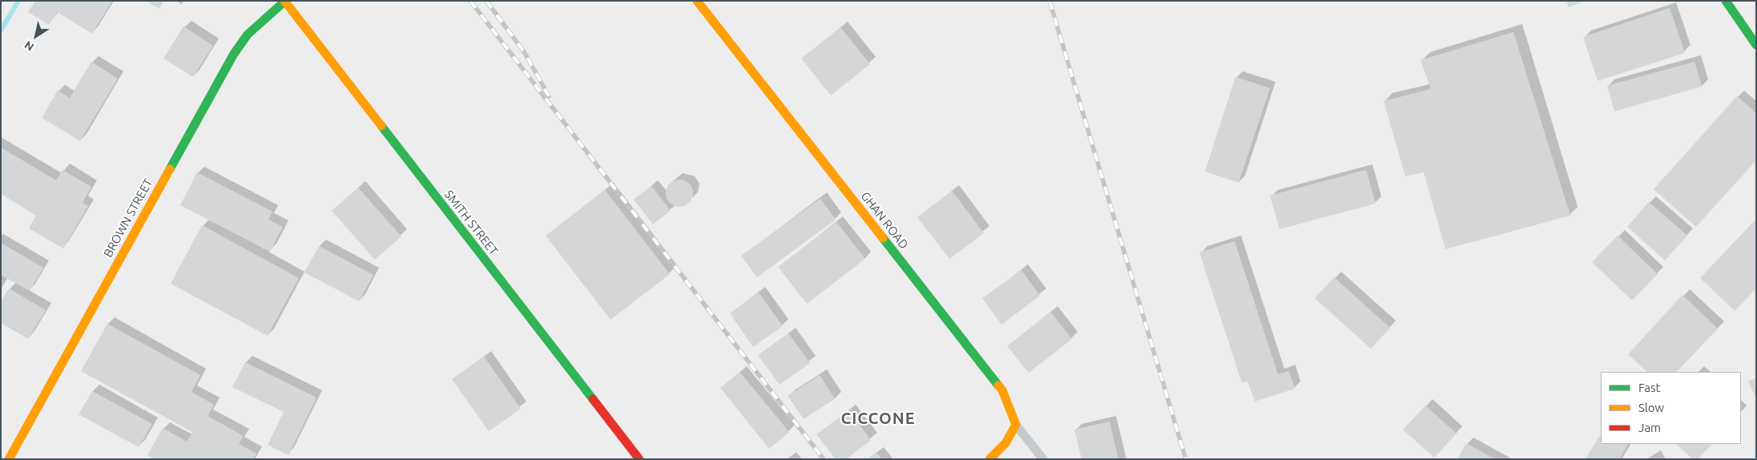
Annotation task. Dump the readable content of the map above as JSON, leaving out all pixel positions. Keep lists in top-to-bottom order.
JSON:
{
  "streets": {
    "street": ["BROWN STREET", "GHAN ROAD", "SMITH STREET"]
  },
  "crossings": [
    ["BROWN STREET", "SMITH STREET"]
  ],
  "districts": ["CICCONE"],
  "legend": ["Fast", "Slow", "Jam"],
  "north": "bottom left"
}
